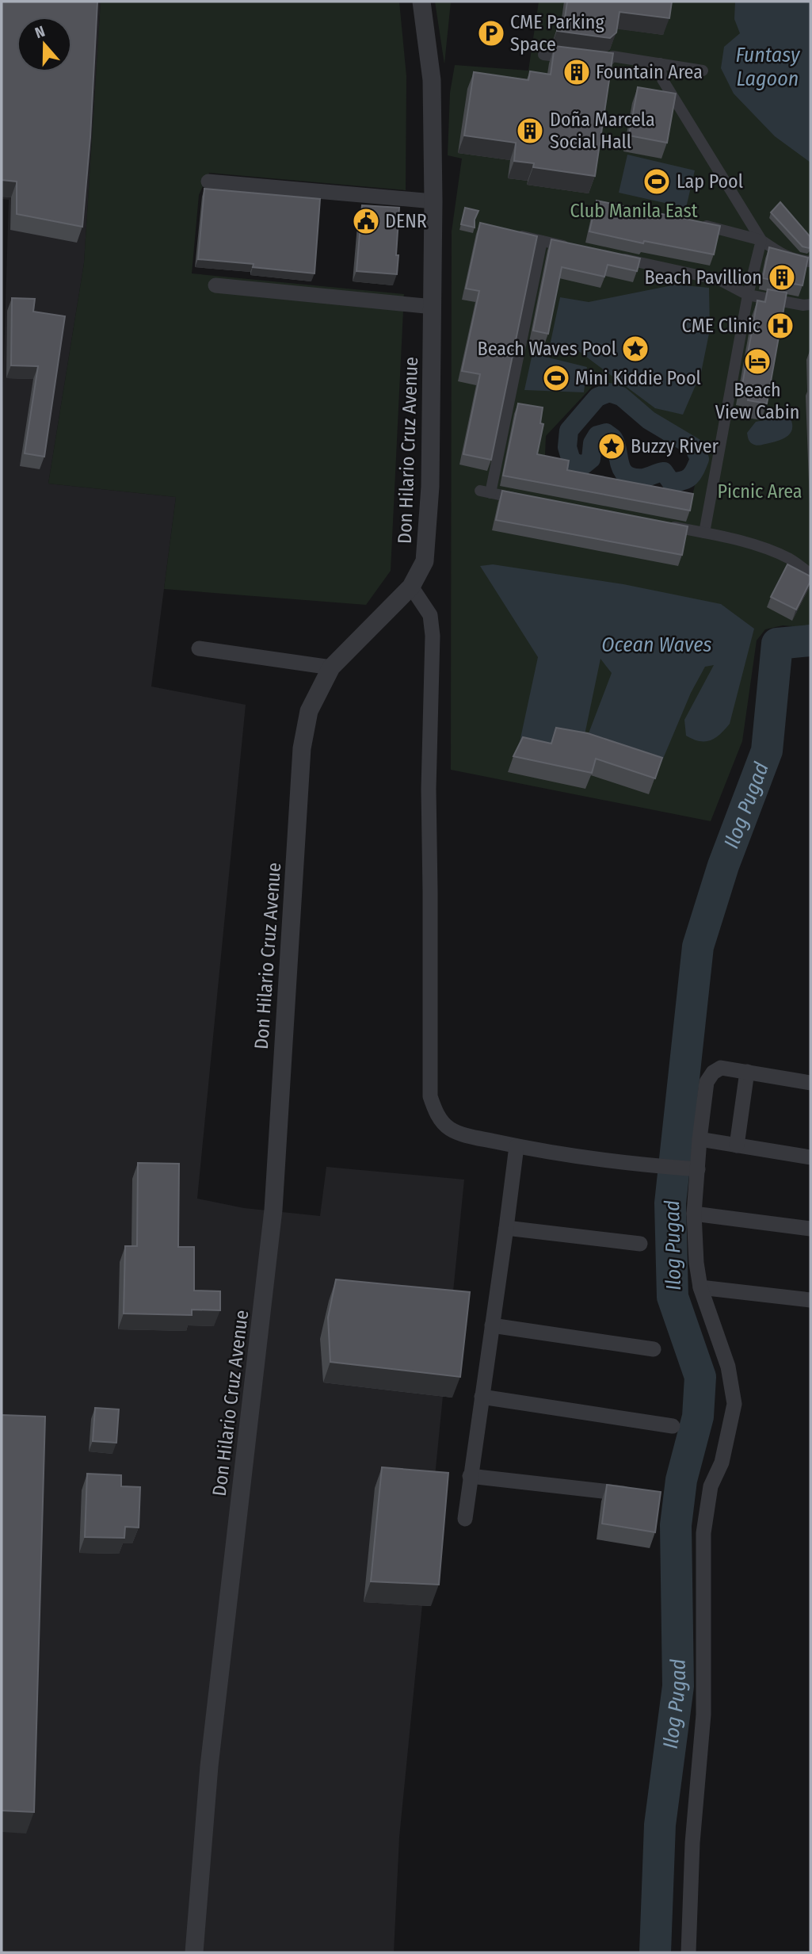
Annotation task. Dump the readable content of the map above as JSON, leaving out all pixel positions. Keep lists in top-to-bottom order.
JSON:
{
  "streets": {
    "street": ["Don Hilario Cruz Avenue"]
  },
  "water": ["Funtasy Lagoon", "Ocean Waves", "Ilog Pugad"],
  "parks": ["Club Manila East", "Picnic Area"],
  "places": {
    "parking": ["CME Parking Space"],
    "building": ["Fountain Area", "Doña Marcela Social Hall", "Beach Pavillion"],
    "sports": ["Lap Pool", "Mini Kiddie Pool"],
    "public building": ["DENR"],
    "hospital": ["CME Clinic"],
    "place": ["Beach Waves Pool", "Buzzy River"],
    "hotel": ["Beach View Cabin"]
  },
  "north": "top"
}
